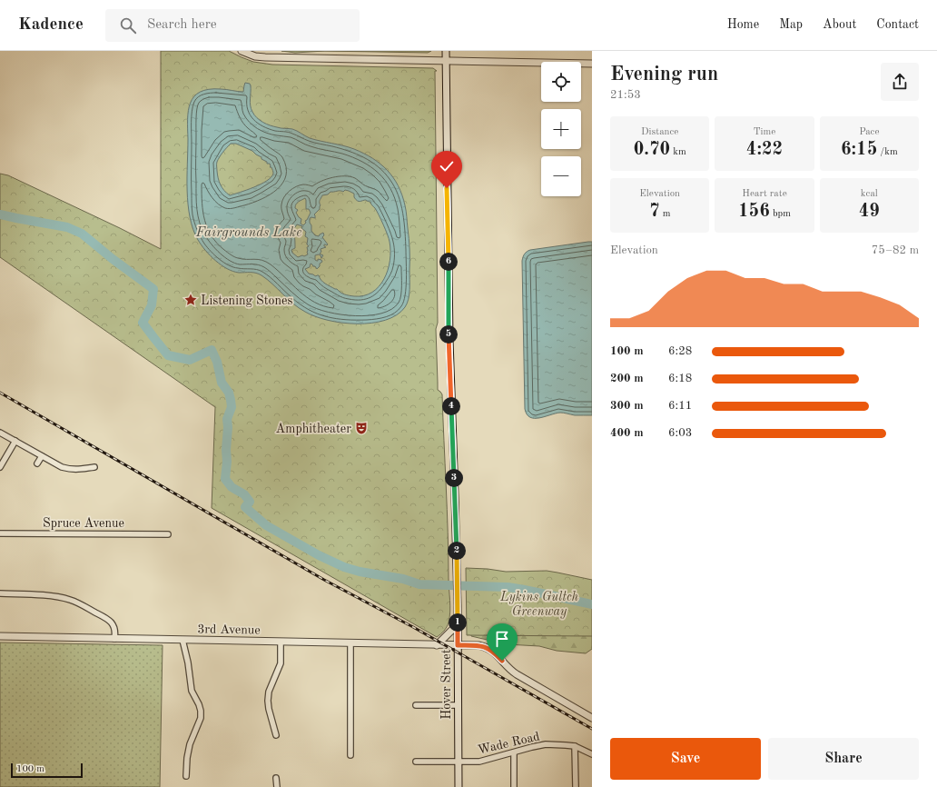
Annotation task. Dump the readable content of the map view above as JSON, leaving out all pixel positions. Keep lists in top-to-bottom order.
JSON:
{
  "streets": {
    "street": [
      "Spruce Avenue",
      "3rd Avenue",
      "Hover Street",
      "Wade Road"
    ]
  },
  "crossings": [
    ["3rd Avenue", "Hover Street"],
    ["Hover Street", "Wade Road"]
  ],
  "water": ["Fairgrounds Lake"],
  "parks": ["Lykins Gultch Greenway"],
  "places": {
    "place": ["Listening Stones"],
    "theatre": ["Amphitheater"]
  },
  "scale_bar": "100 m",
  "page": {
    "header": "Kadence",
    "search": "Search here",
    "nav": [
      "Home",
      "Map",
      "About",
      "Contact"
    ],
    "heading": ["Evening run", "21:53"],
    "map_buttons": ["+", "−"],
    "stats": [
      ["Distance", "0.70 km"],
      ["Time", "4:22"],
      ["Pace", "6:15 /km"],
      ["Elevation", "7 m"],
      ["Heart rate", "156 bpm"],
      ["kcal", "49"]
    ],
    "chart": ["Elevation", "75–82 m"],
    "pins": [
      "6",
      "5",
      "4",
      "3",
      "2",
      "1"
    ],
    "list": [
      {
        "name": "100 m",
        "note": "6:28"
      },
      {
        "name": "200 m",
        "note": "6:18"
      },
      {
        "name": "300 m",
        "note": "6:11"
      },
      {
        "name": "400 m",
        "note": "6:03"
      }
    ],
    "buttons": ["Save", "Share"],
    "scale": "100 m"
  }
}
